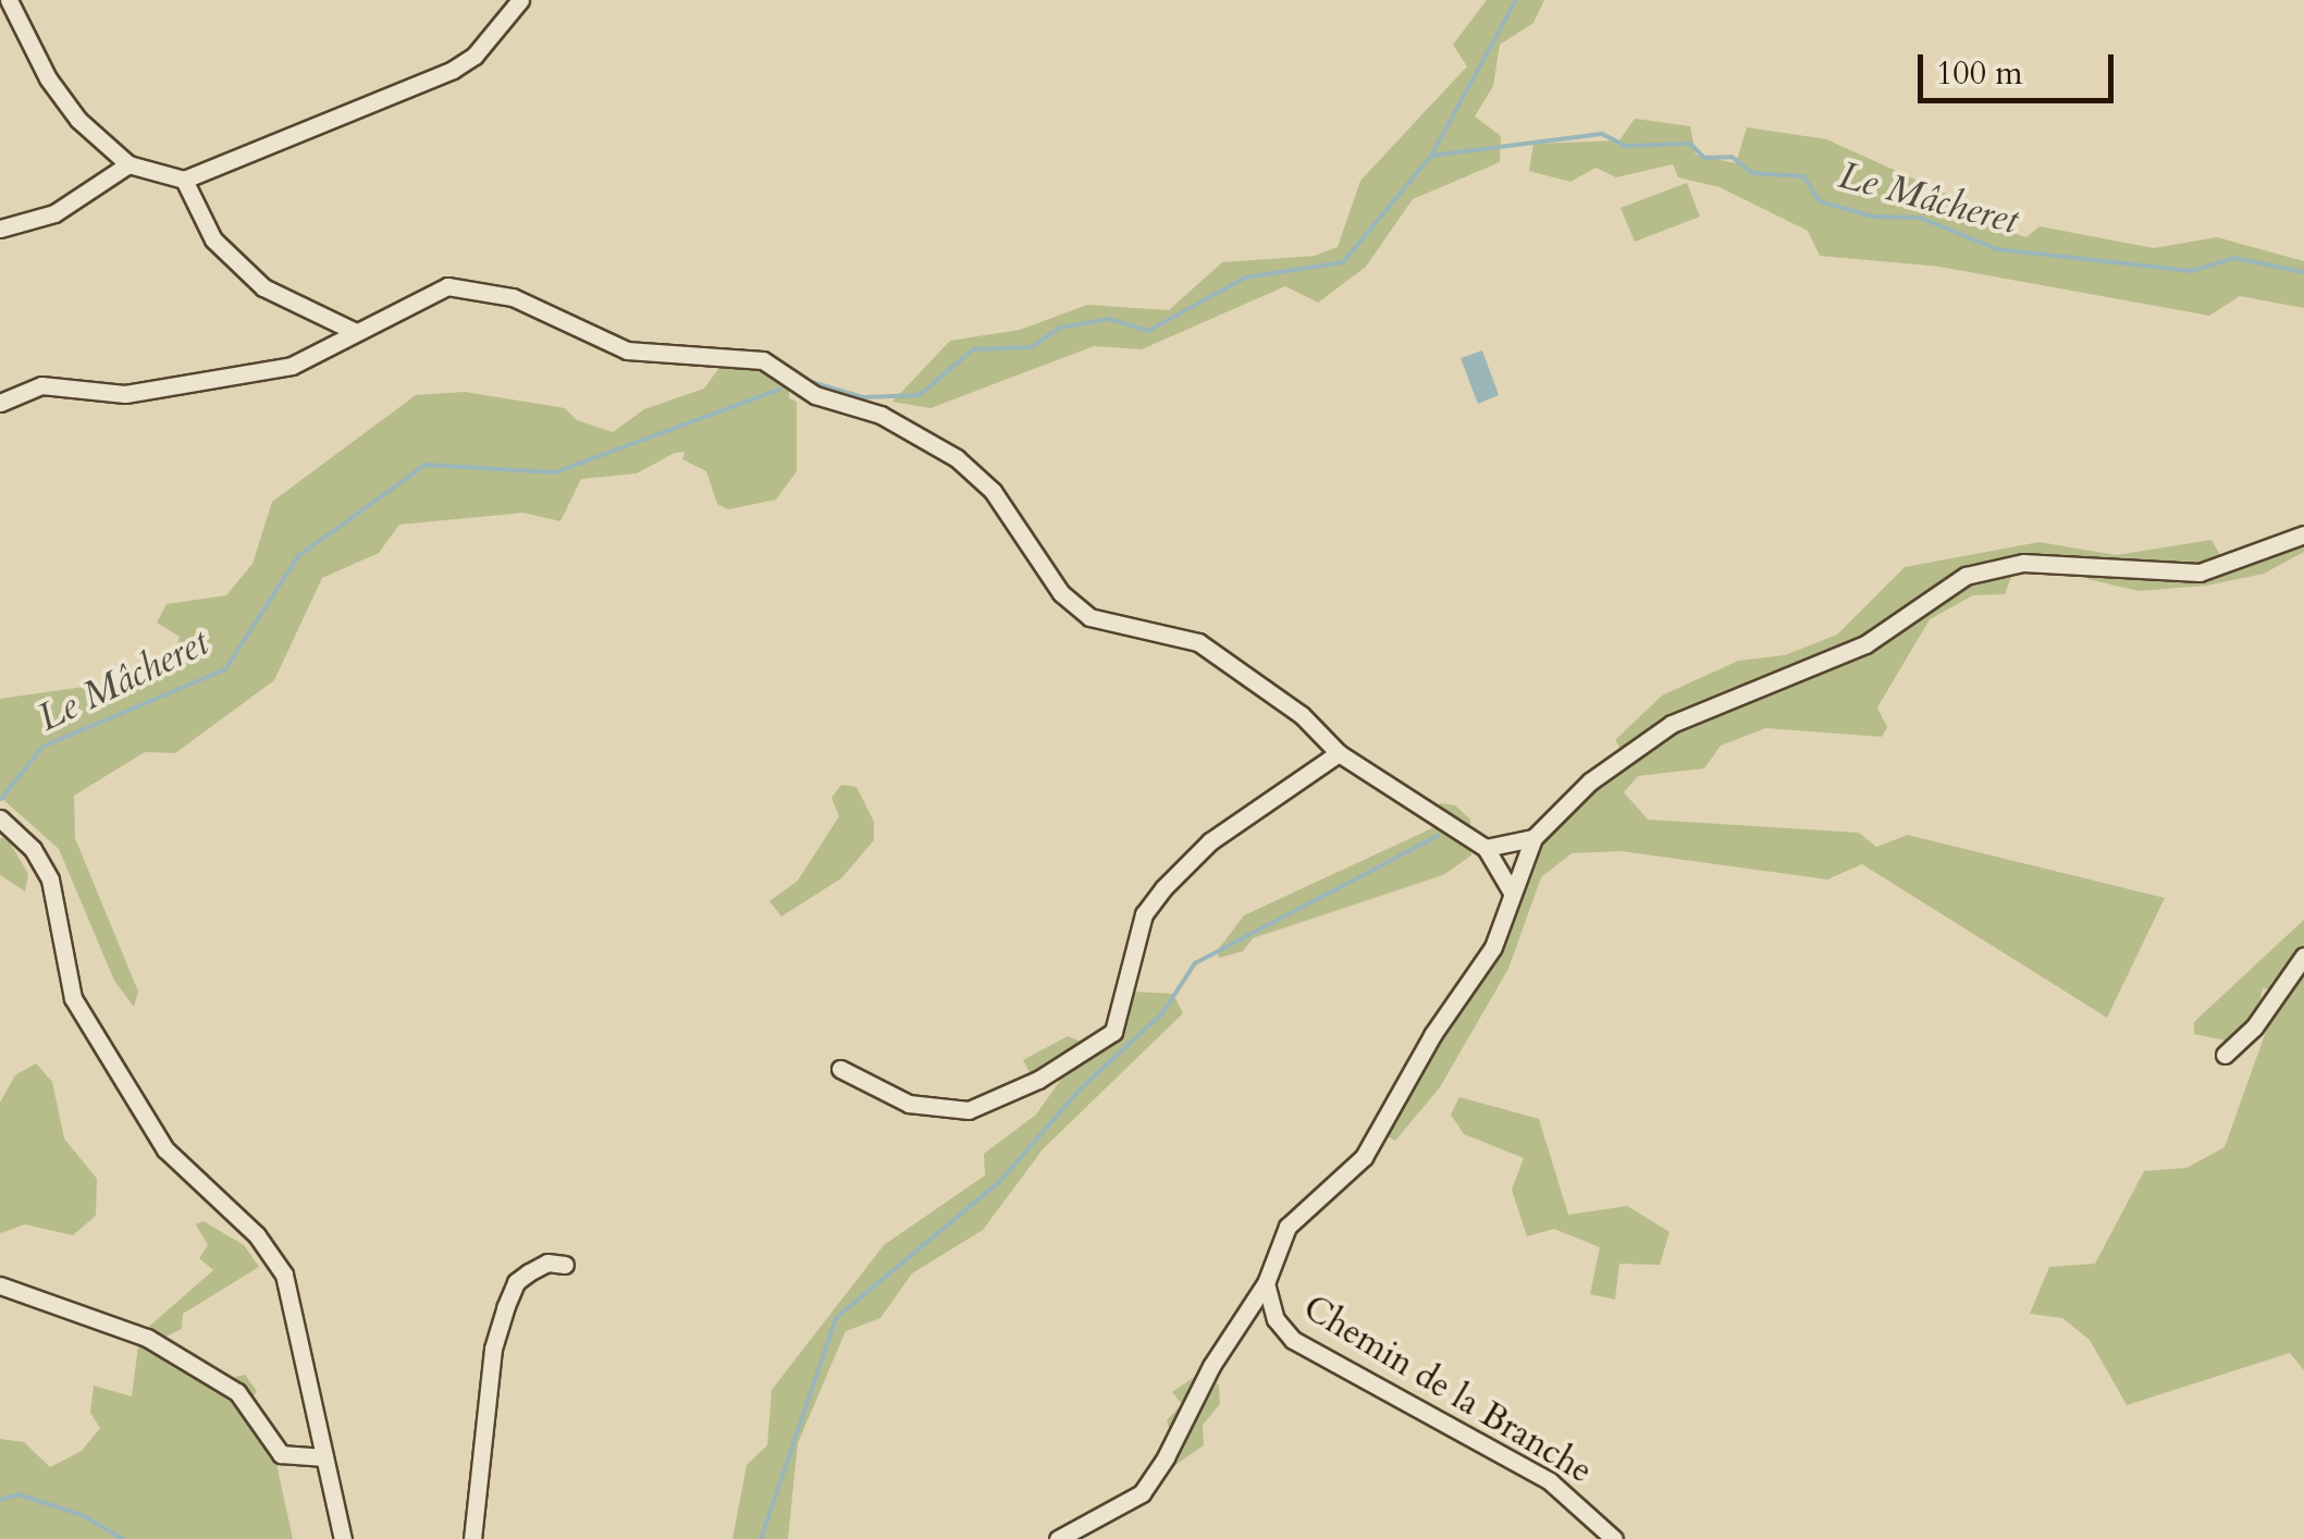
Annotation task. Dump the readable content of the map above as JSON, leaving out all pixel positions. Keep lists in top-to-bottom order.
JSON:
{
  "streets": {
    "street": ["Chemin de la Branche"]
  },
  "water": ["Le Mâcheret"],
  "scale_bar": "100 m"
}
